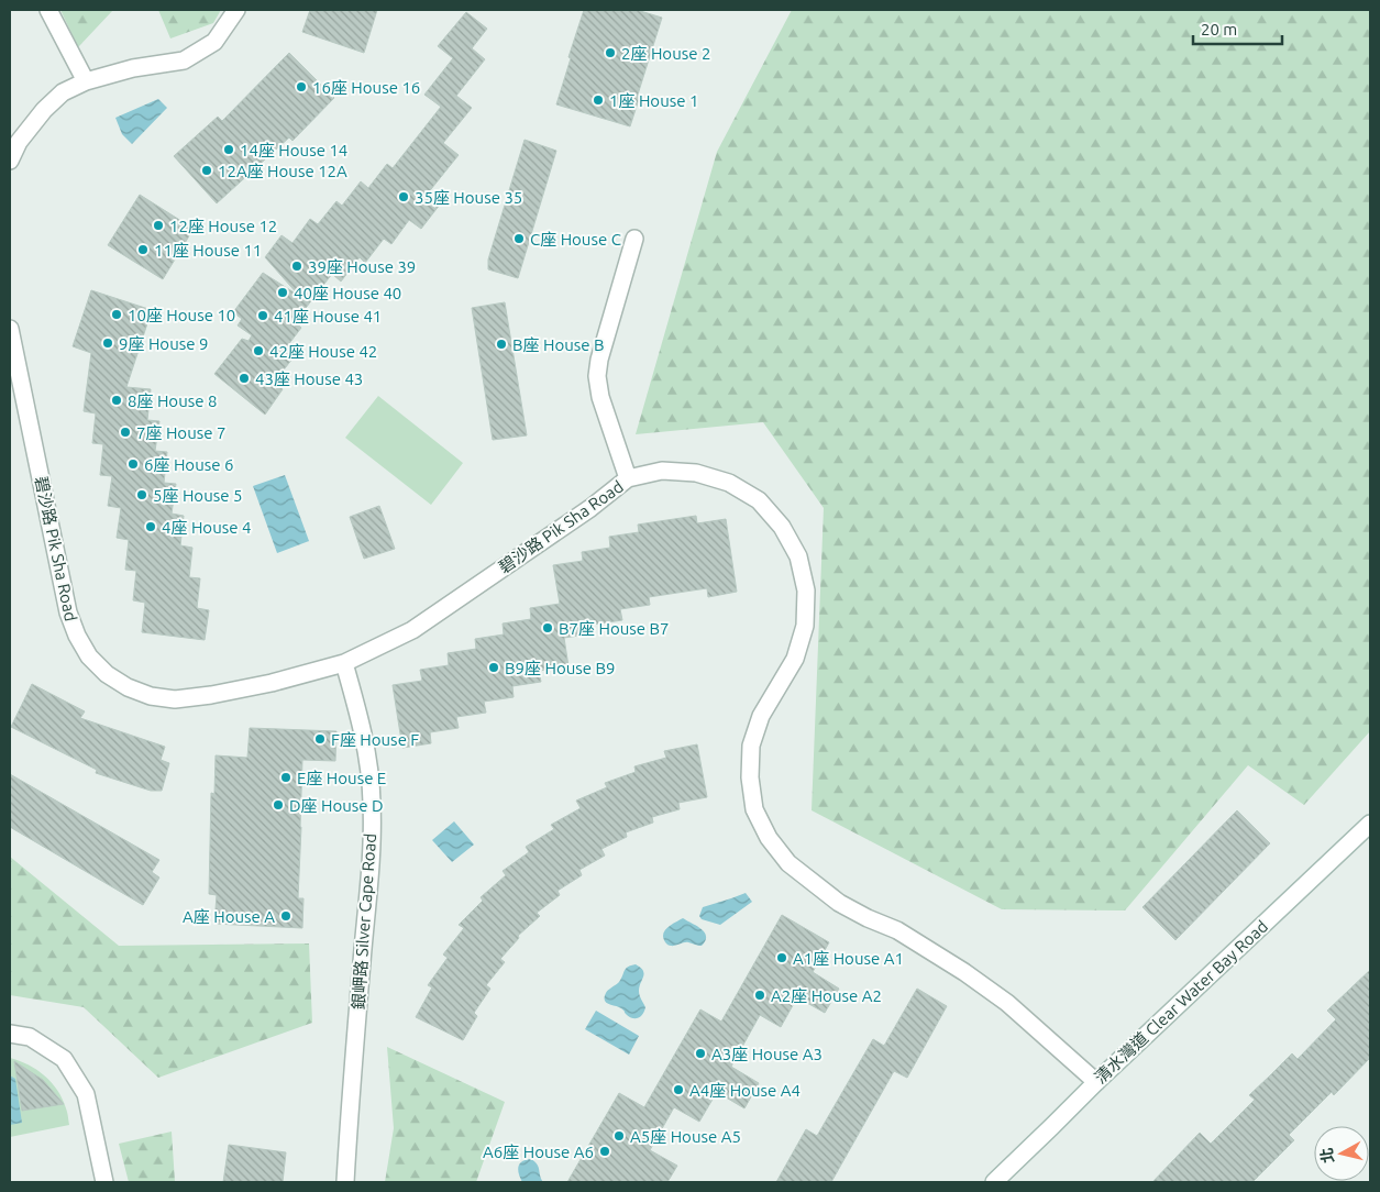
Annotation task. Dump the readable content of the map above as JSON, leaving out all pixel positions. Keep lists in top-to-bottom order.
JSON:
{
  "streets": {
    "street": ["碧沙路 Pik Sha Road", "銀岬路 Silver Cape Road", "清水灣道 Clear Water Bay Road"]
  },
  "crossings": [
    ["碧沙路 Pik Sha Road", "銀岬路 Silver Cape Road"],
    ["碧沙路 Pik Sha Road", "清水灣道 Clear Water Bay Road"]
  ],
  "places": [
    "2座 House 2",
    "16座 House 16",
    "1座 House 1",
    "14座 House 14",
    "12A座 House 12A",
    "35座 House 35",
    "12座 House 12",
    "C座 House C",
    "11座 House 11",
    "39座 House 39",
    "40座 House 40",
    "10座 House 10",
    "41座 House 41",
    "9座 House 9",
    "B座 House B",
    "42座 House 42",
    "43座 House 43",
    "8座 House 8",
    "7座 House 7",
    "6座 House 6",
    "5座 House 5",
    "4座 House 4",
    "B7座 House B7",
    "B9座 House B9",
    "F座 House F",
    "E座 House E",
    "D座 House D",
    "A座 House A",
    "A1座 House A1",
    "A2座 House A2",
    "A3座 House A3",
    "A4座 House A4",
    "A5座 House A5",
    "A6座 House A6"
  ],
  "scale_bar": "20 m",
  "north": "left"
}
